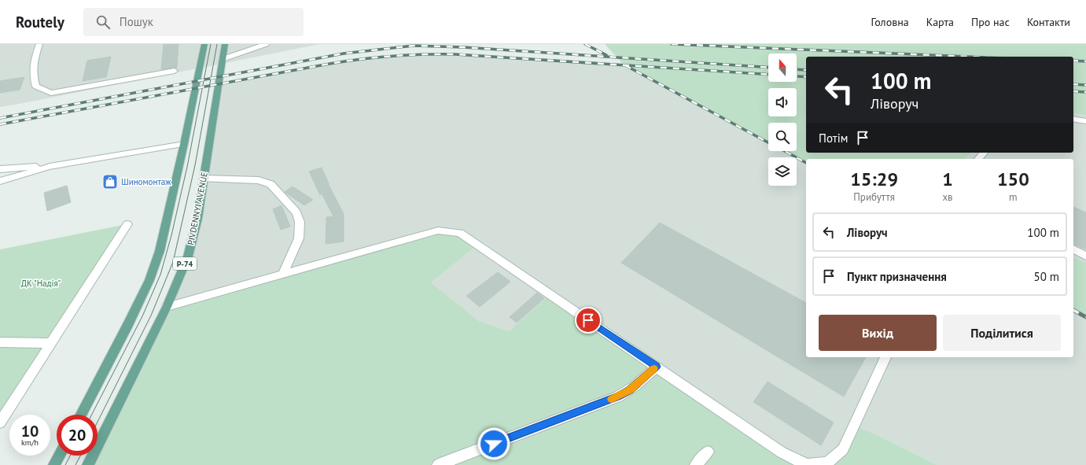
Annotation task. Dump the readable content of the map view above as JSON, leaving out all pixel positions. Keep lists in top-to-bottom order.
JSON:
{
  "streets": {
    "main road": ["PIVDENNYI AVENUE", "Р-74"]
  },
  "parks": ["ДК \"Надія\""],
  "places": {
    "shop": ["Шиномонтаж"]
  },
  "north": "top",
  "page": {
    "header": "Routely",
    "search": "Пошук",
    "nav": [
      "Головна",
      "Карта",
      "Про нас",
      "Контакти"
    ],
    "turn": ["100 m", "Ліворуч"],
    "then": "Потім",
    "eta": [
      "15:29",
      "Прибуття",
      "1",
      "хв",
      "150",
      "m"
    ],
    "list": [
      {
        "name": "Ліворуч",
        "value": "100 m"
      },
      {
        "name": "Пункт призначення",
        "value": "50 m"
      }
    ],
    "buttons": ["Вихід", "Поділитися"],
    "speed": "10 km/h",
    "limit": "20"
  }
}
